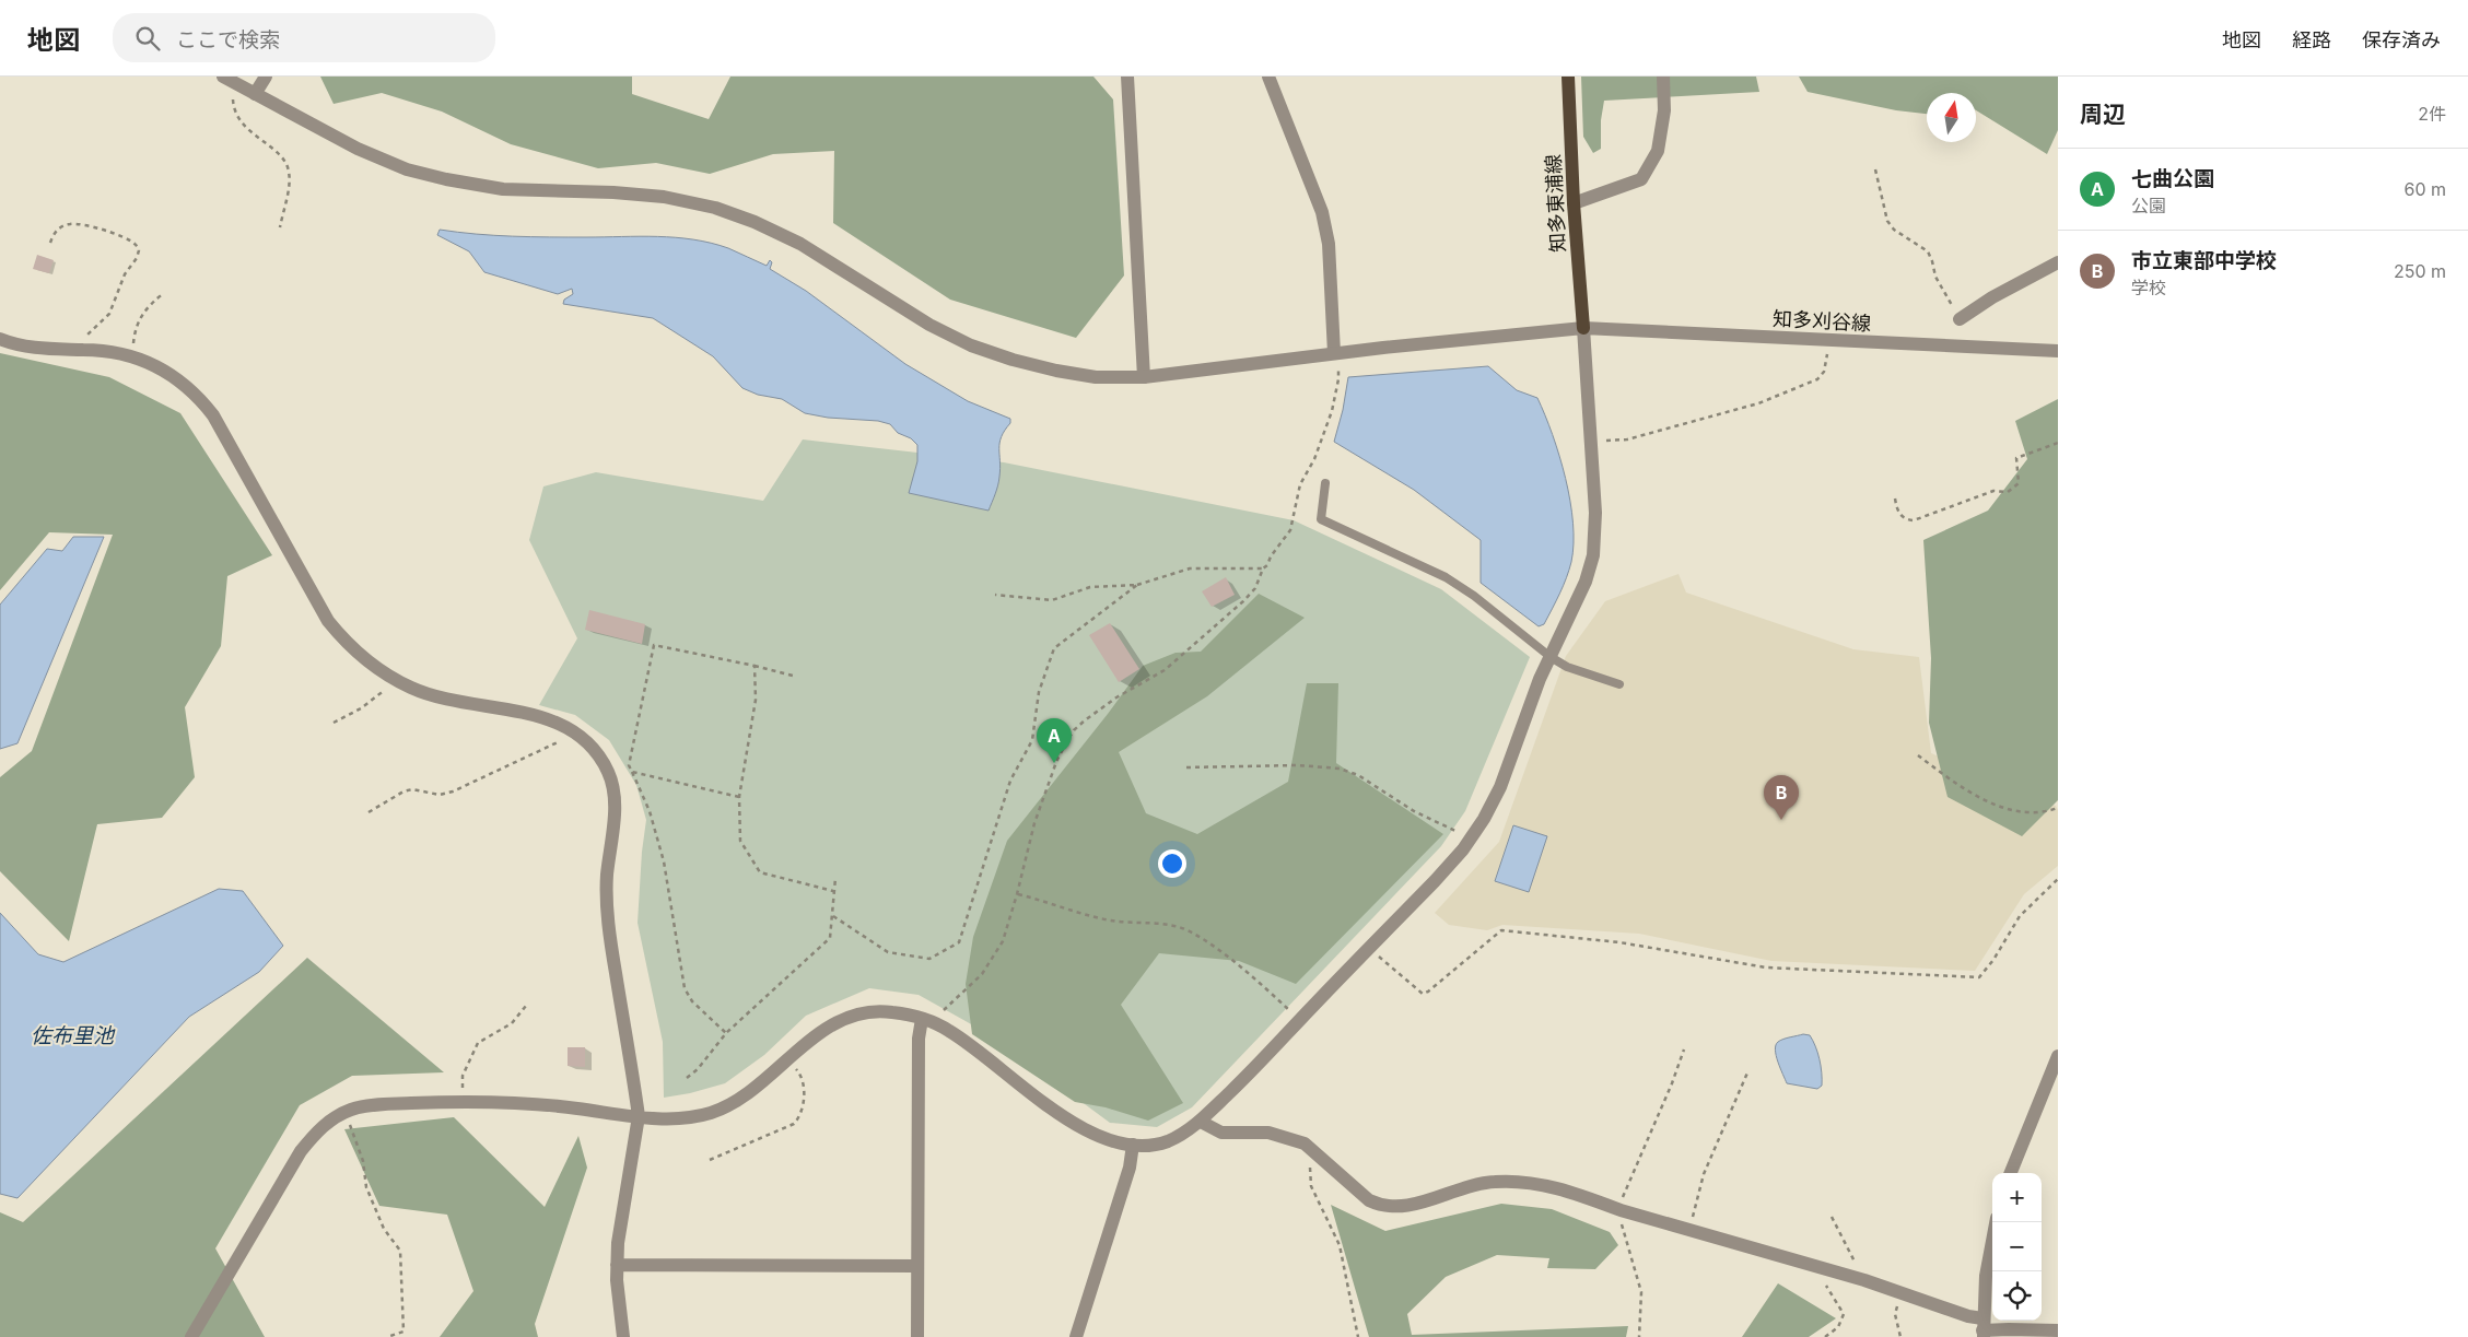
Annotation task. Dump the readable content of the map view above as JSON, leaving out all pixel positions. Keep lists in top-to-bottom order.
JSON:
{
  "streets": {
    "main road": ["知多東浦線"],
    "street": ["知多刈谷線"]
  },
  "crossings": [
    ["知多東浦線", "知多刈谷線"]
  ],
  "water": ["佐布里池"],
  "north": "top",
  "page": {
    "header": "地図",
    "search": "ここで検索",
    "nav": ["地図", "経路", "保存済み"],
    "heading": ["周辺", "2件"],
    "list": [
      {
        "mark": "A",
        "name": "七曲公園",
        "note": "公園",
        "value": "60 m"
      },
      {
        "mark": "B",
        "name": "市立東部中学校",
        "note": "学校",
        "value": "250 m"
      }
    ],
    "pins": ["A", "B"],
    "map_buttons": ["+", "−"]
  }
}
